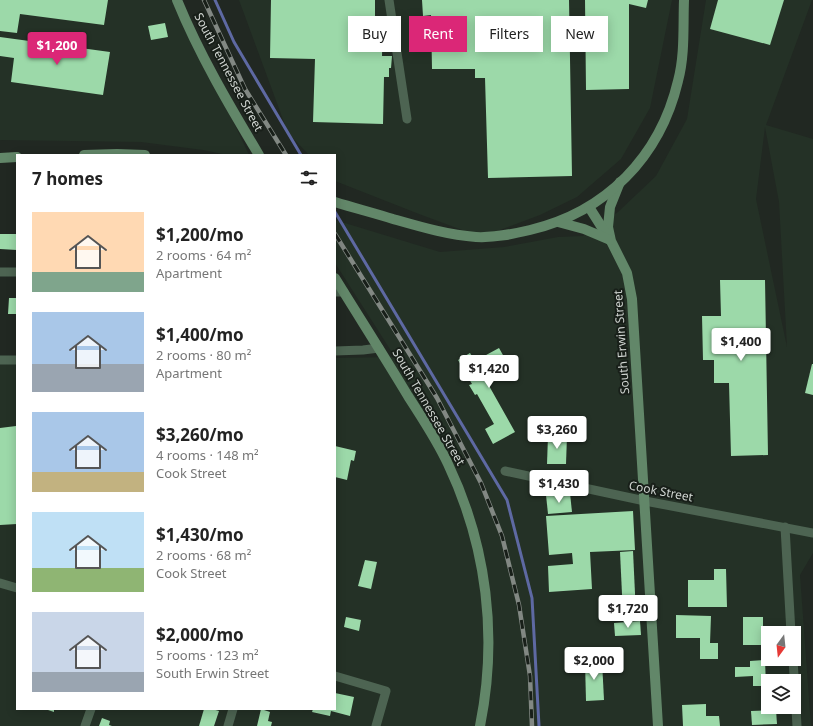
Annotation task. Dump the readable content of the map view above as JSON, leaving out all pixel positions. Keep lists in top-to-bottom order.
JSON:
{
  "streets": {
    "street": ["South Tennessee Street", "South Erwin Street", "Cook Street"]
  },
  "crossings": [
    ["South Erwin Street", "Cook Street"]
  ],
  "north": "bottom",
  "page": {
    "chip": [
      "Buy",
      "Rent",
      "Filters",
      "New"
    ],
    "price": [
      "$1,200",
      "$1,400",
      "$1,420",
      "$3,260",
      "$1,430",
      "$1,720",
      "$2,000"
    ],
    "heading": "7 homes",
    "list": [
      {
        "name": "$1,200/mo",
        "note": "2 rooms · 64 m² · Apartment"
      },
      {
        "name": "$1,400/mo",
        "note": "2 rooms · 80 m² · Apartment"
      },
      {
        "name": "$3,260/mo",
        "note": "4 rooms · 148 m² · Cook Street"
      },
      {
        "name": "$1,430/mo",
        "note": "2 rooms · 68 m² · Cook Street"
      },
      {
        "name": "$2,000/mo",
        "note": "5 rooms · 123 m² · South Erwin Street"
      }
    ]
  }
}
